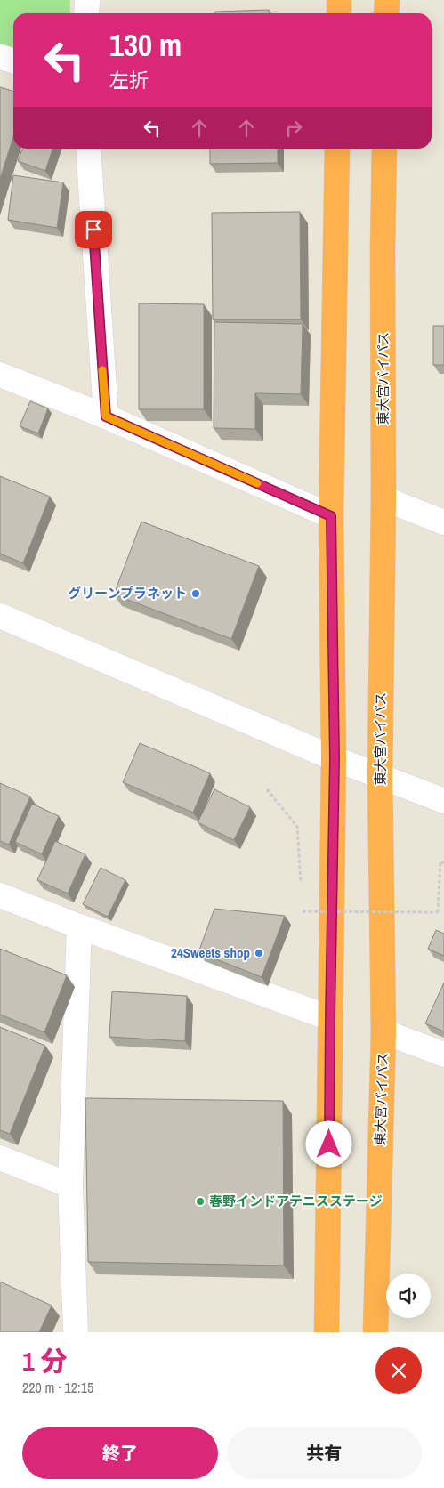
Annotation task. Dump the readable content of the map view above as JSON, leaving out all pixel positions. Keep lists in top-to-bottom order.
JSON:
{
  "streets": {
    "highway": ["東大宮バイパス"]
  },
  "places": ["グリーンプラネット", "24Sweets shop", "春野インドアテニスステージ"],
  "page": {
    "turn": ["130 m", "左折"],
    "heading": ["1 分", "220 m · 12:15"],
    "buttons": ["終了", "共有"]
  }
}
